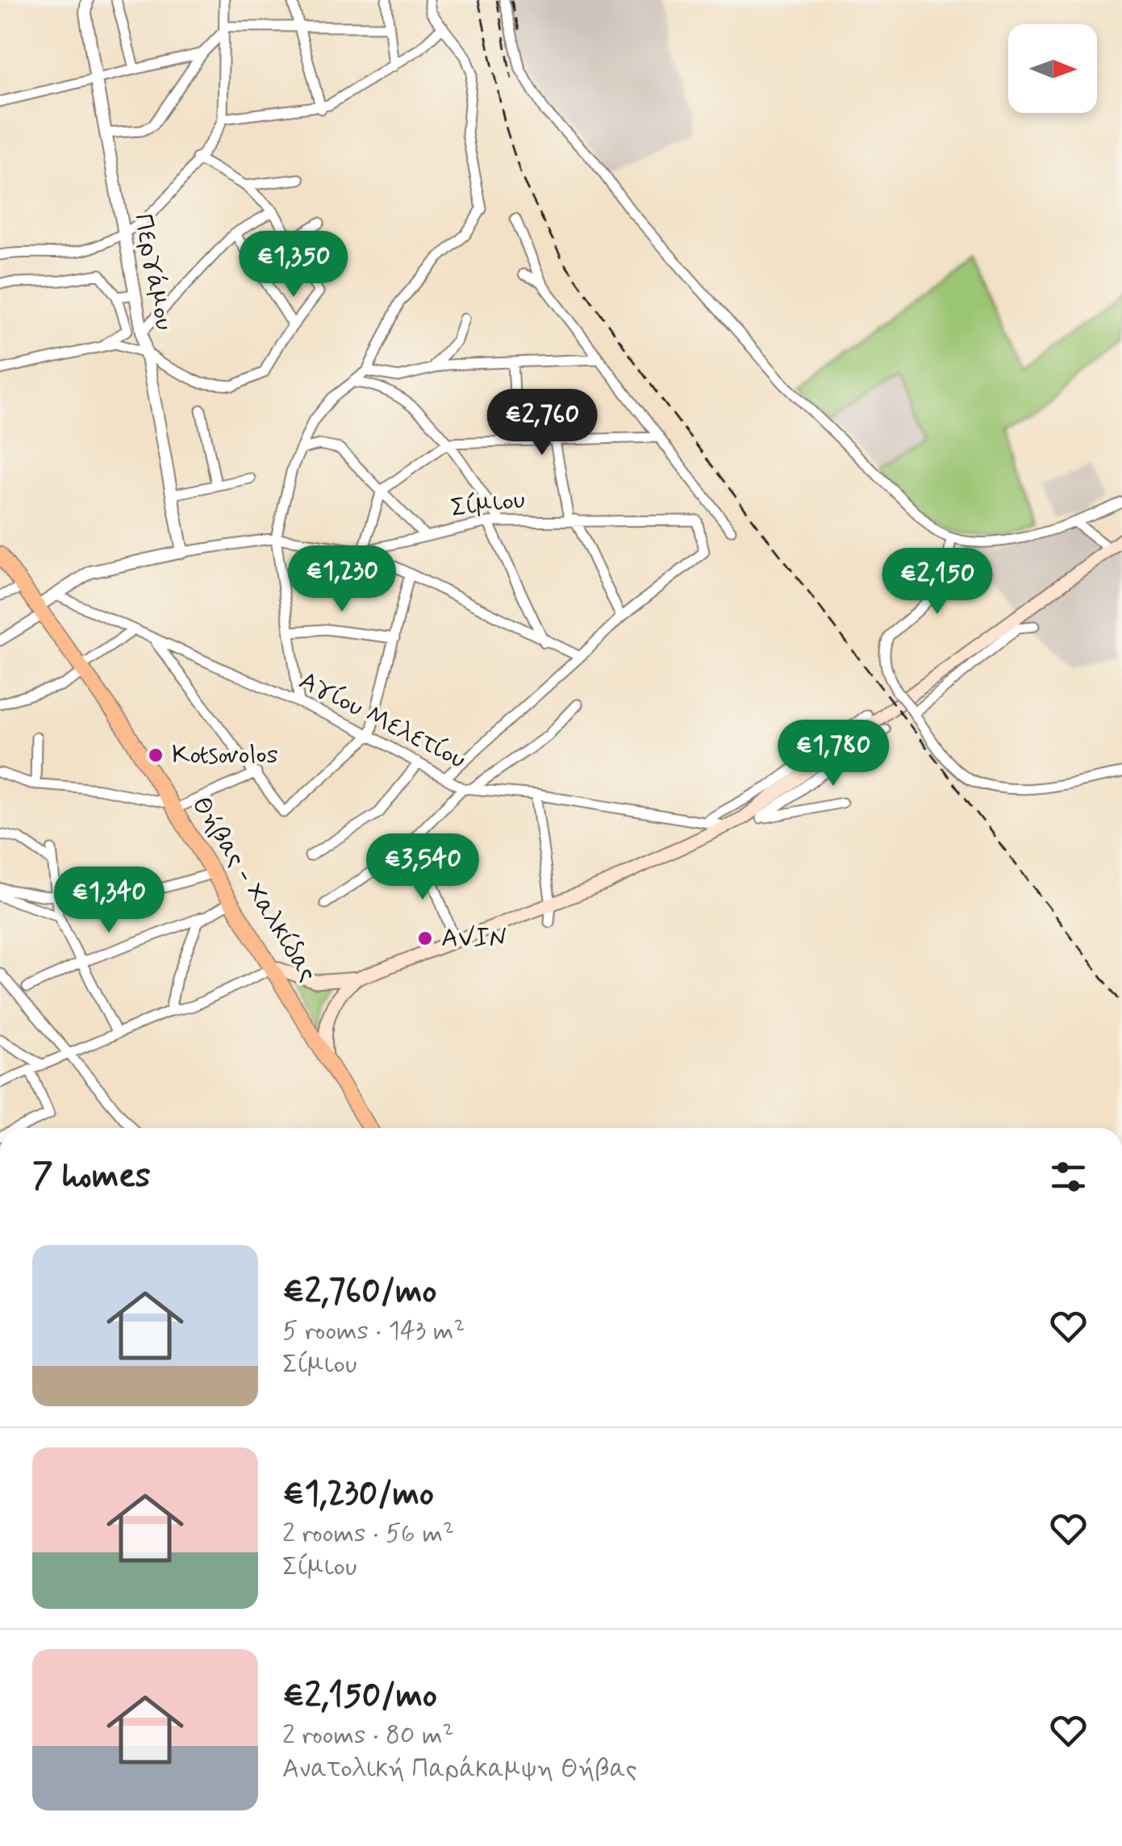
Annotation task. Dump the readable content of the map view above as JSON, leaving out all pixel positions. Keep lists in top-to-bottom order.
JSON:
{
  "streets": {
    "main road": ["Θήβας - Χαλκίδας"],
    "street": ["Περγάμου", "Σίμιου", "Αγίου Μελετίου"]
  },
  "crossings": [
    ["Περγάμου", "Σίμιου"],
    ["Σίμιου", "Αγίου Μελετίου"]
  ],
  "places": ["Kotsovolos", "AVIN"],
  "north": "right",
  "page": {
    "price": [
      "€1,350",
      "€2,760",
      "€1,230",
      "€2,150",
      "€1,780",
      "€3,540",
      "€1,340"
    ],
    "heading": "7 homes",
    "list": [
      {
        "name": "€2,760/mo",
        "note": "5 rooms · 143 m² · Σίμιου"
      },
      {
        "name": "€1,230/mo",
        "note": "2 rooms · 56 m² · Σίμιου"
      },
      {
        "name": "€2,150/mo",
        "note": "2 rooms · 80 m² · Ανατολική Παράκαμψη Θήβας"
      }
    ]
  }
}
